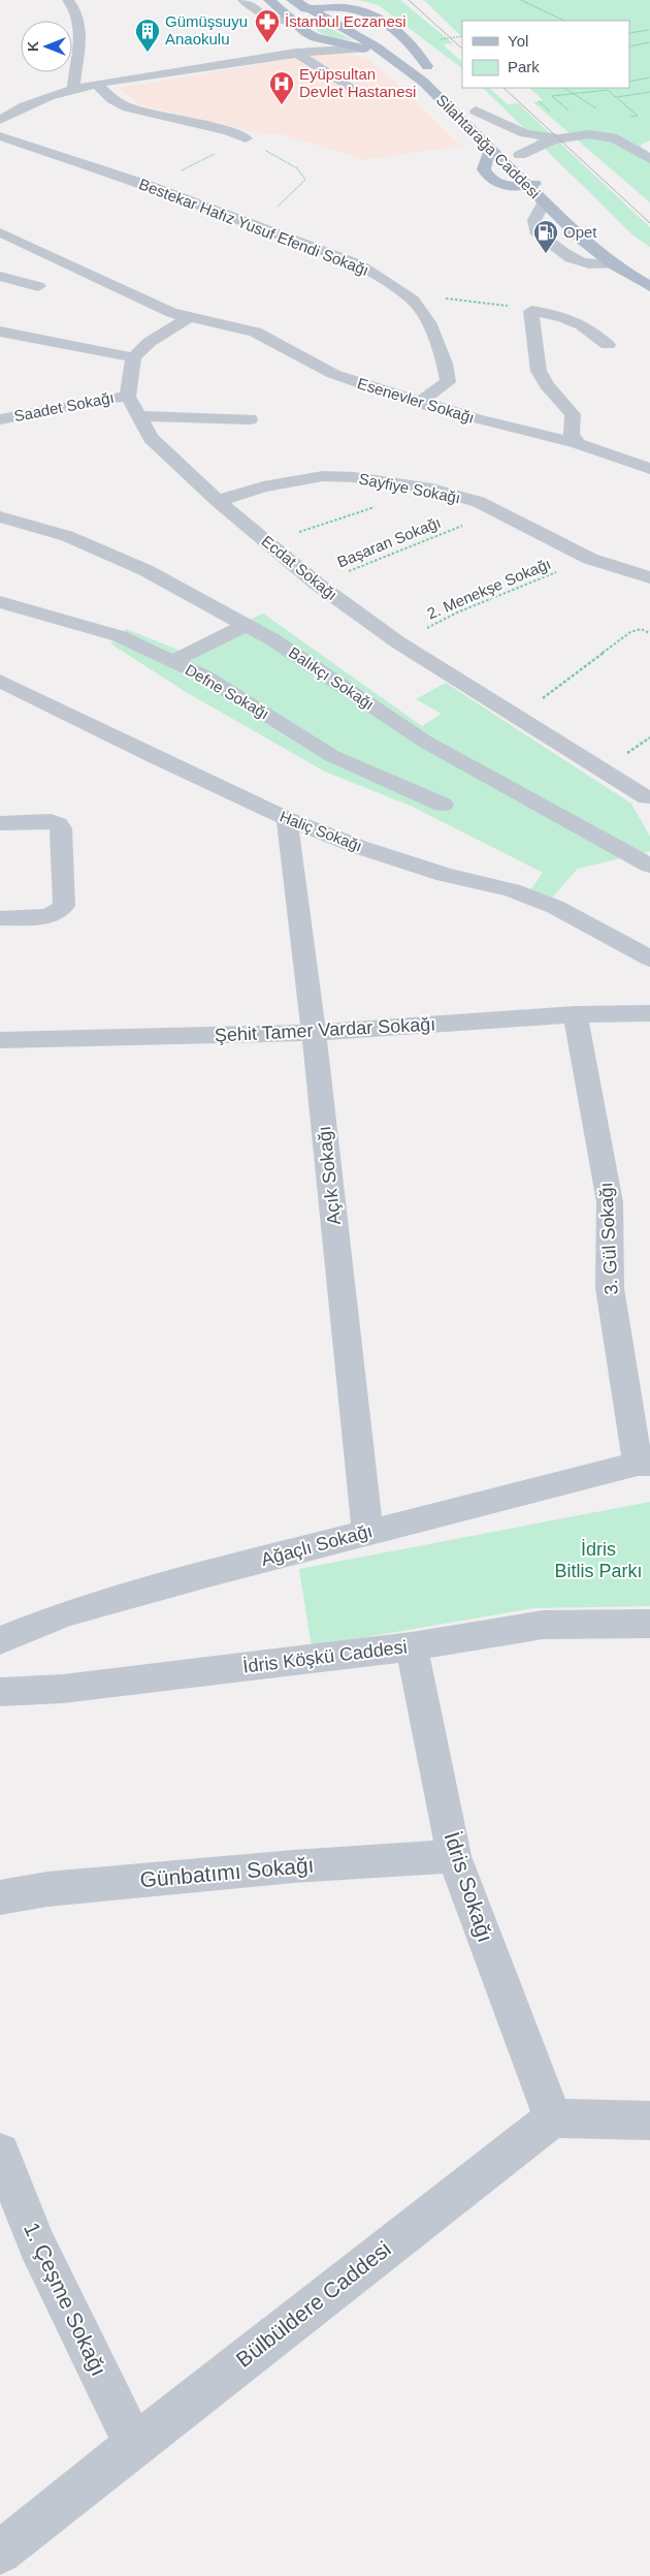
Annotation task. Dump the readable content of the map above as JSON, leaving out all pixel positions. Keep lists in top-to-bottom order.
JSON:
{
  "streets": {
    "main road": ["Silahtarağa Caddesi"],
    "street": [
      "Bestekar Hafız Yusuf Efendi Sokağı",
      "Esenevler Sokağı",
      "Saadet Sokağı",
      "Sayfiye Sokağı",
      "Ecdat Sokağı",
      "Balıkçı Sokağı",
      "Defne Sokağı",
      "Haliç Sokağı",
      "Şehit Tamer Vardar Sokağı",
      "Açık Sokağı",
      "3. Gül Sokağı",
      "Ağaçlı Sokağı",
      "İdris Köşkü Caddesi",
      "Günbatımı Sokağı",
      "İdris Sokağı",
      "1. Çeşme Sokağı",
      "Bülbüldere Caddesi"
    ],
    "path": ["Başaran Sokağı", "2. Menekşe Sokağı"]
  },
  "crossings": [
    ["Bestekar Hafız Yusuf Efendi Sokağı", "Esenevler Sokağı"],
    ["Saadet Sokağı", "Ecdat Sokağı"],
    ["Sayfiye Sokağı", "Başaran Sokağı"],
    ["Sayfiye Sokağı", "Ecdat Sokağı"],
    ["Sayfiye Sokağı", "2. Menekşe Sokağı"],
    ["Başaran Sokağı", "Ecdat Sokağı"],
    ["Ecdat Sokağı", "2. Menekşe Sokağı"],
    ["Haliç Sokağı", "Açık Sokağı"],
    ["Şehit Tamer Vardar Sokağı", "Açık Sokağı"],
    ["Şehit Tamer Vardar Sokağı", "3. Gül Sokağı"],
    ["Açık Sokağı", "Ağaçlı Sokağı"],
    ["3. Gül Sokağı", "Ağaçlı Sokağı"],
    ["İdris Köşkü Caddesi", "İdris Sokağı"],
    ["Günbatımı Sokağı", "İdris Sokağı"],
    ["İdris Sokağı", "Bülbüldere Caddesi"],
    ["1. Çeşme Sokağı", "Bülbüldere Caddesi"]
  ],
  "parks": ["İdris Bitlis Parkı"],
  "places": {
    "pharmacy": ["İstanbul Eczanesi"],
    "building": ["Gümüşsuyu Anaokulu"],
    "hospital": ["Eyüpsultan Devlet Hastanesi"],
    "fuel station": ["Opet"]
  },
  "legend": ["Yol", "Park"],
  "north": "left"
}
